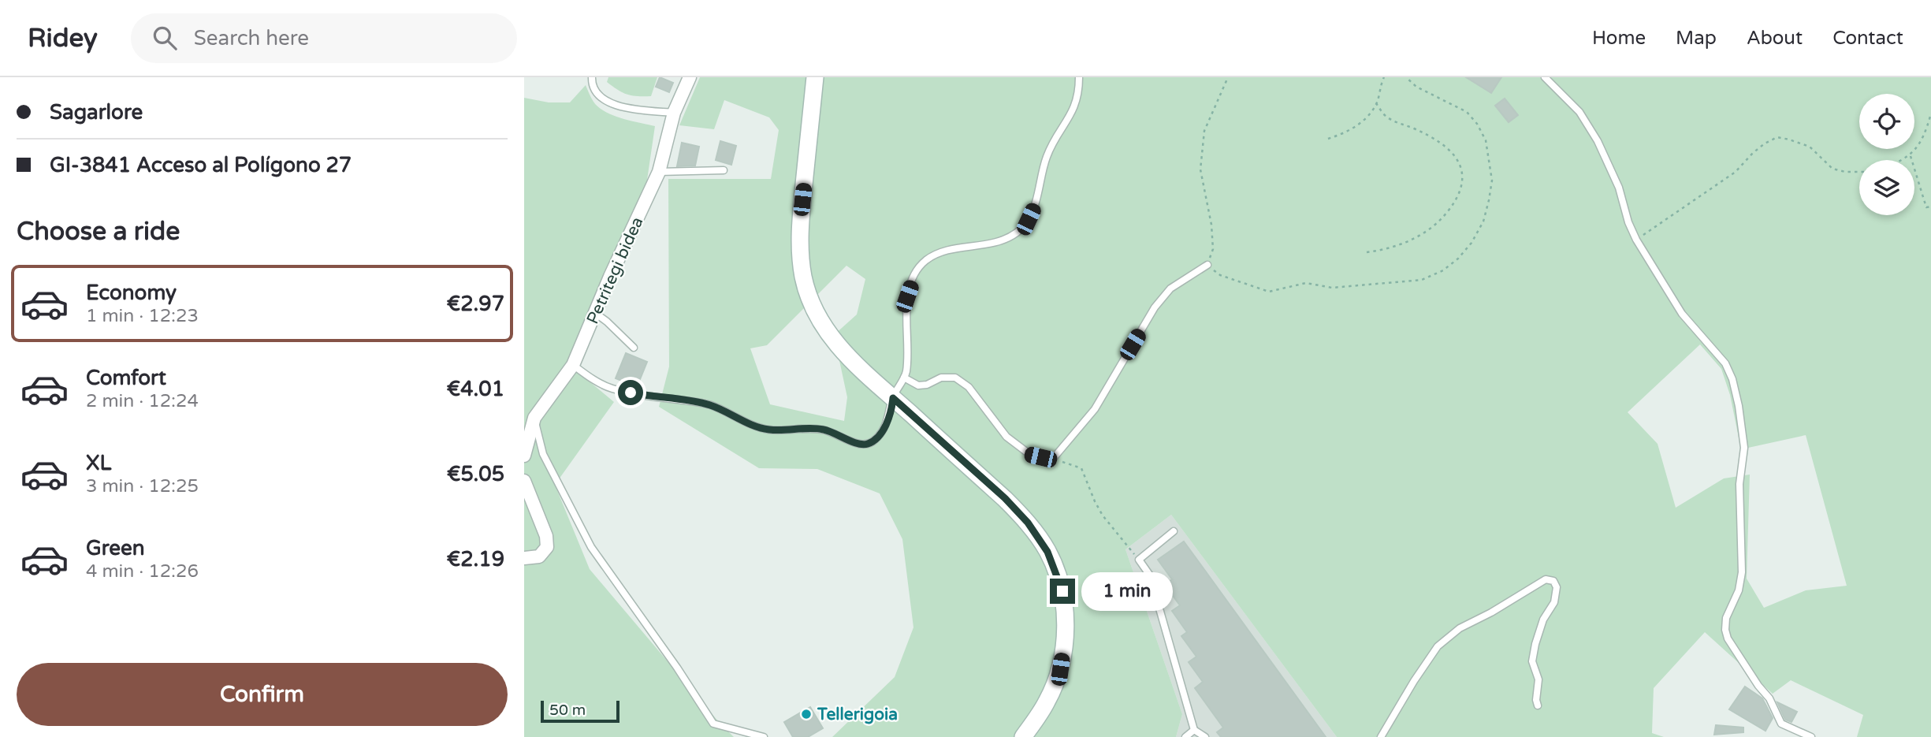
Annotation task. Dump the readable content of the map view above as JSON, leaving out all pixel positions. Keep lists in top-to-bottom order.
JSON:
{
  "streets": {
    "street": ["Petritegi bidea"]
  },
  "places": ["Tellerigoia"],
  "scale_bar": "50 m",
  "page": {
    "header": "Ridey",
    "search": "Search here",
    "nav": [
      "Home",
      "Map",
      "About",
      "Contact"
    ],
    "banner": ["Sagarlore", "GI-3841 Acceso al Polígono 27"],
    "heading": "Choose a ride",
    "list": [
      {
        "name": "Economy",
        "note": "1 min · 12:23",
        "value": "€2.97"
      },
      {
        "name": "Comfort",
        "note": "2 min · 12:24",
        "value": "€4.01"
      },
      {
        "name": "XL",
        "note": "3 min · 12:25",
        "value": "€5.05"
      },
      {
        "name": "Green",
        "note": "4 min · 12:26",
        "value": "€2.19"
      }
    ],
    "bubble": "1 min",
    "buttons": "Confirm",
    "scale": "50 m"
  }
}
